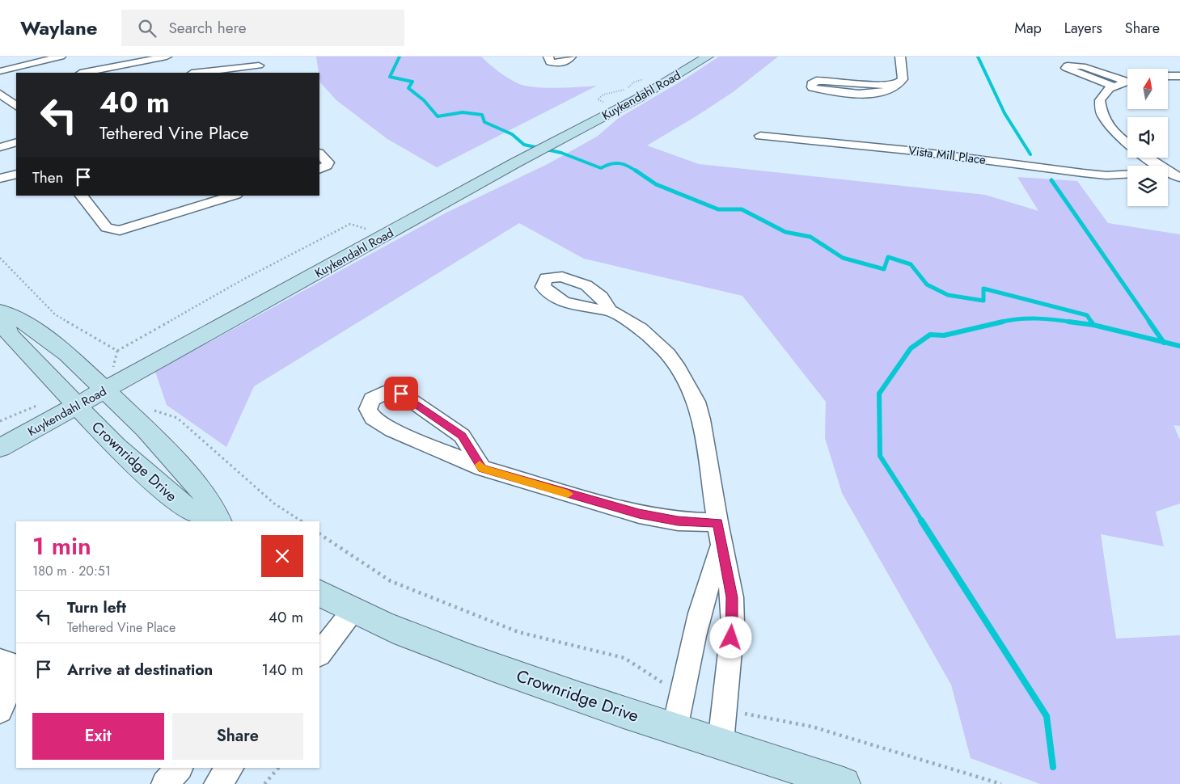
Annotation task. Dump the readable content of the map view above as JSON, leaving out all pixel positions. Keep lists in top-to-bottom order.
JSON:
{
  "streets": {
    "street": ["Kuykendahl Road", "Vista Mill Place", "Crownridge Drive"]
  },
  "crossings": [
    ["Kuykendahl Road", "Crownridge Drive"]
  ],
  "north": "top",
  "page": {
    "header": "Waylane",
    "search": "Search here",
    "nav": ["Map", "Layers", "Share"],
    "turn": ["40 m", "Tethered Vine Place"],
    "then": "Then",
    "heading": ["1 min", "180 m · 20:51"],
    "list": [
      {
        "name": "Turn left",
        "note": "Tethered Vine Place",
        "value": "40 m"
      },
      {
        "name": "Arrive at destination",
        "value": "140 m"
      }
    ],
    "buttons": ["Exit", "Share"]
  }
}
